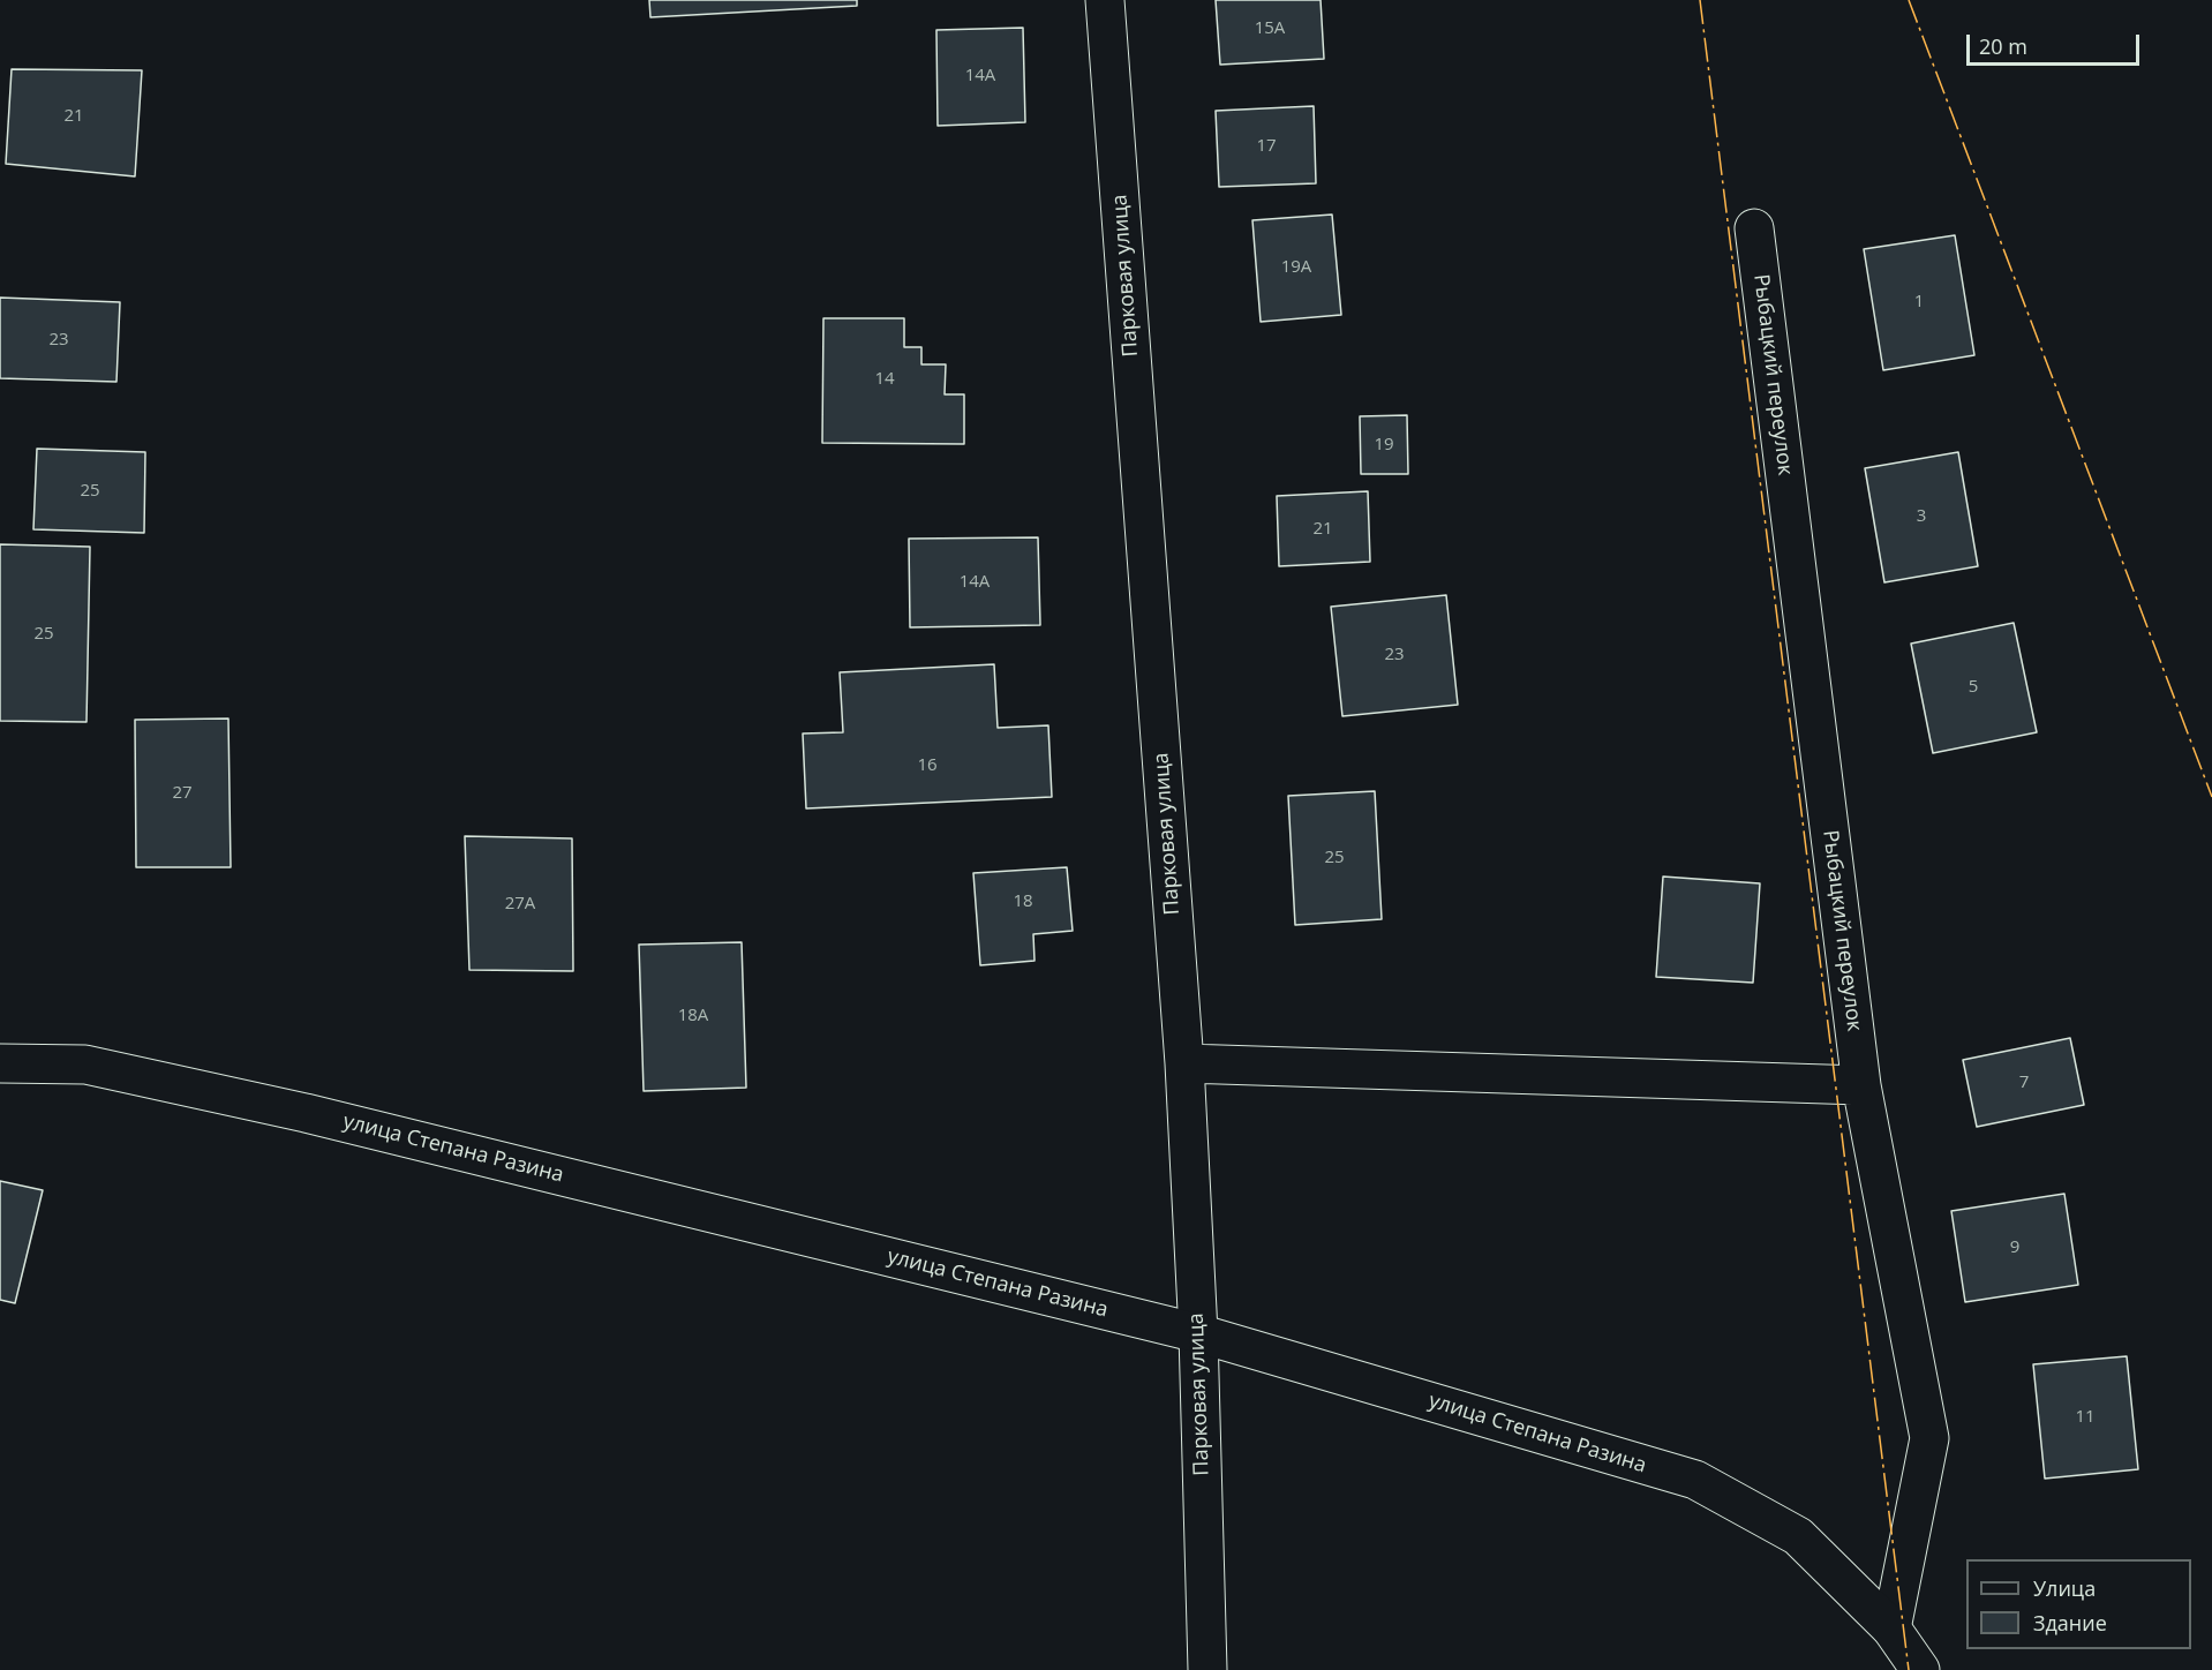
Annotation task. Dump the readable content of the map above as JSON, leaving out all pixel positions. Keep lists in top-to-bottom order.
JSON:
{
  "streets": {
    "street": ["Парковая улица", "Рыбацкий переулок", "улица Степана Разина"]
  },
  "crossings": [
    ["Парковая улица", "улица Степана Разина"],
    ["Рыбацкий переулок", "улица Степана Разина"]
  ],
  "house_numbers": [
    "15А",
    "14А",
    "21",
    "17",
    "19А",
    "1",
    "23",
    "14",
    "19",
    "25",
    "3",
    "21",
    "14А",
    "25",
    "23",
    "5",
    "16",
    "27",
    "25",
    "18",
    "27А",
    "18А",
    "7",
    "9",
    "11"
  ],
  "legend": ["Улица", "Здание"],
  "scale_bar": "20 m"
}
